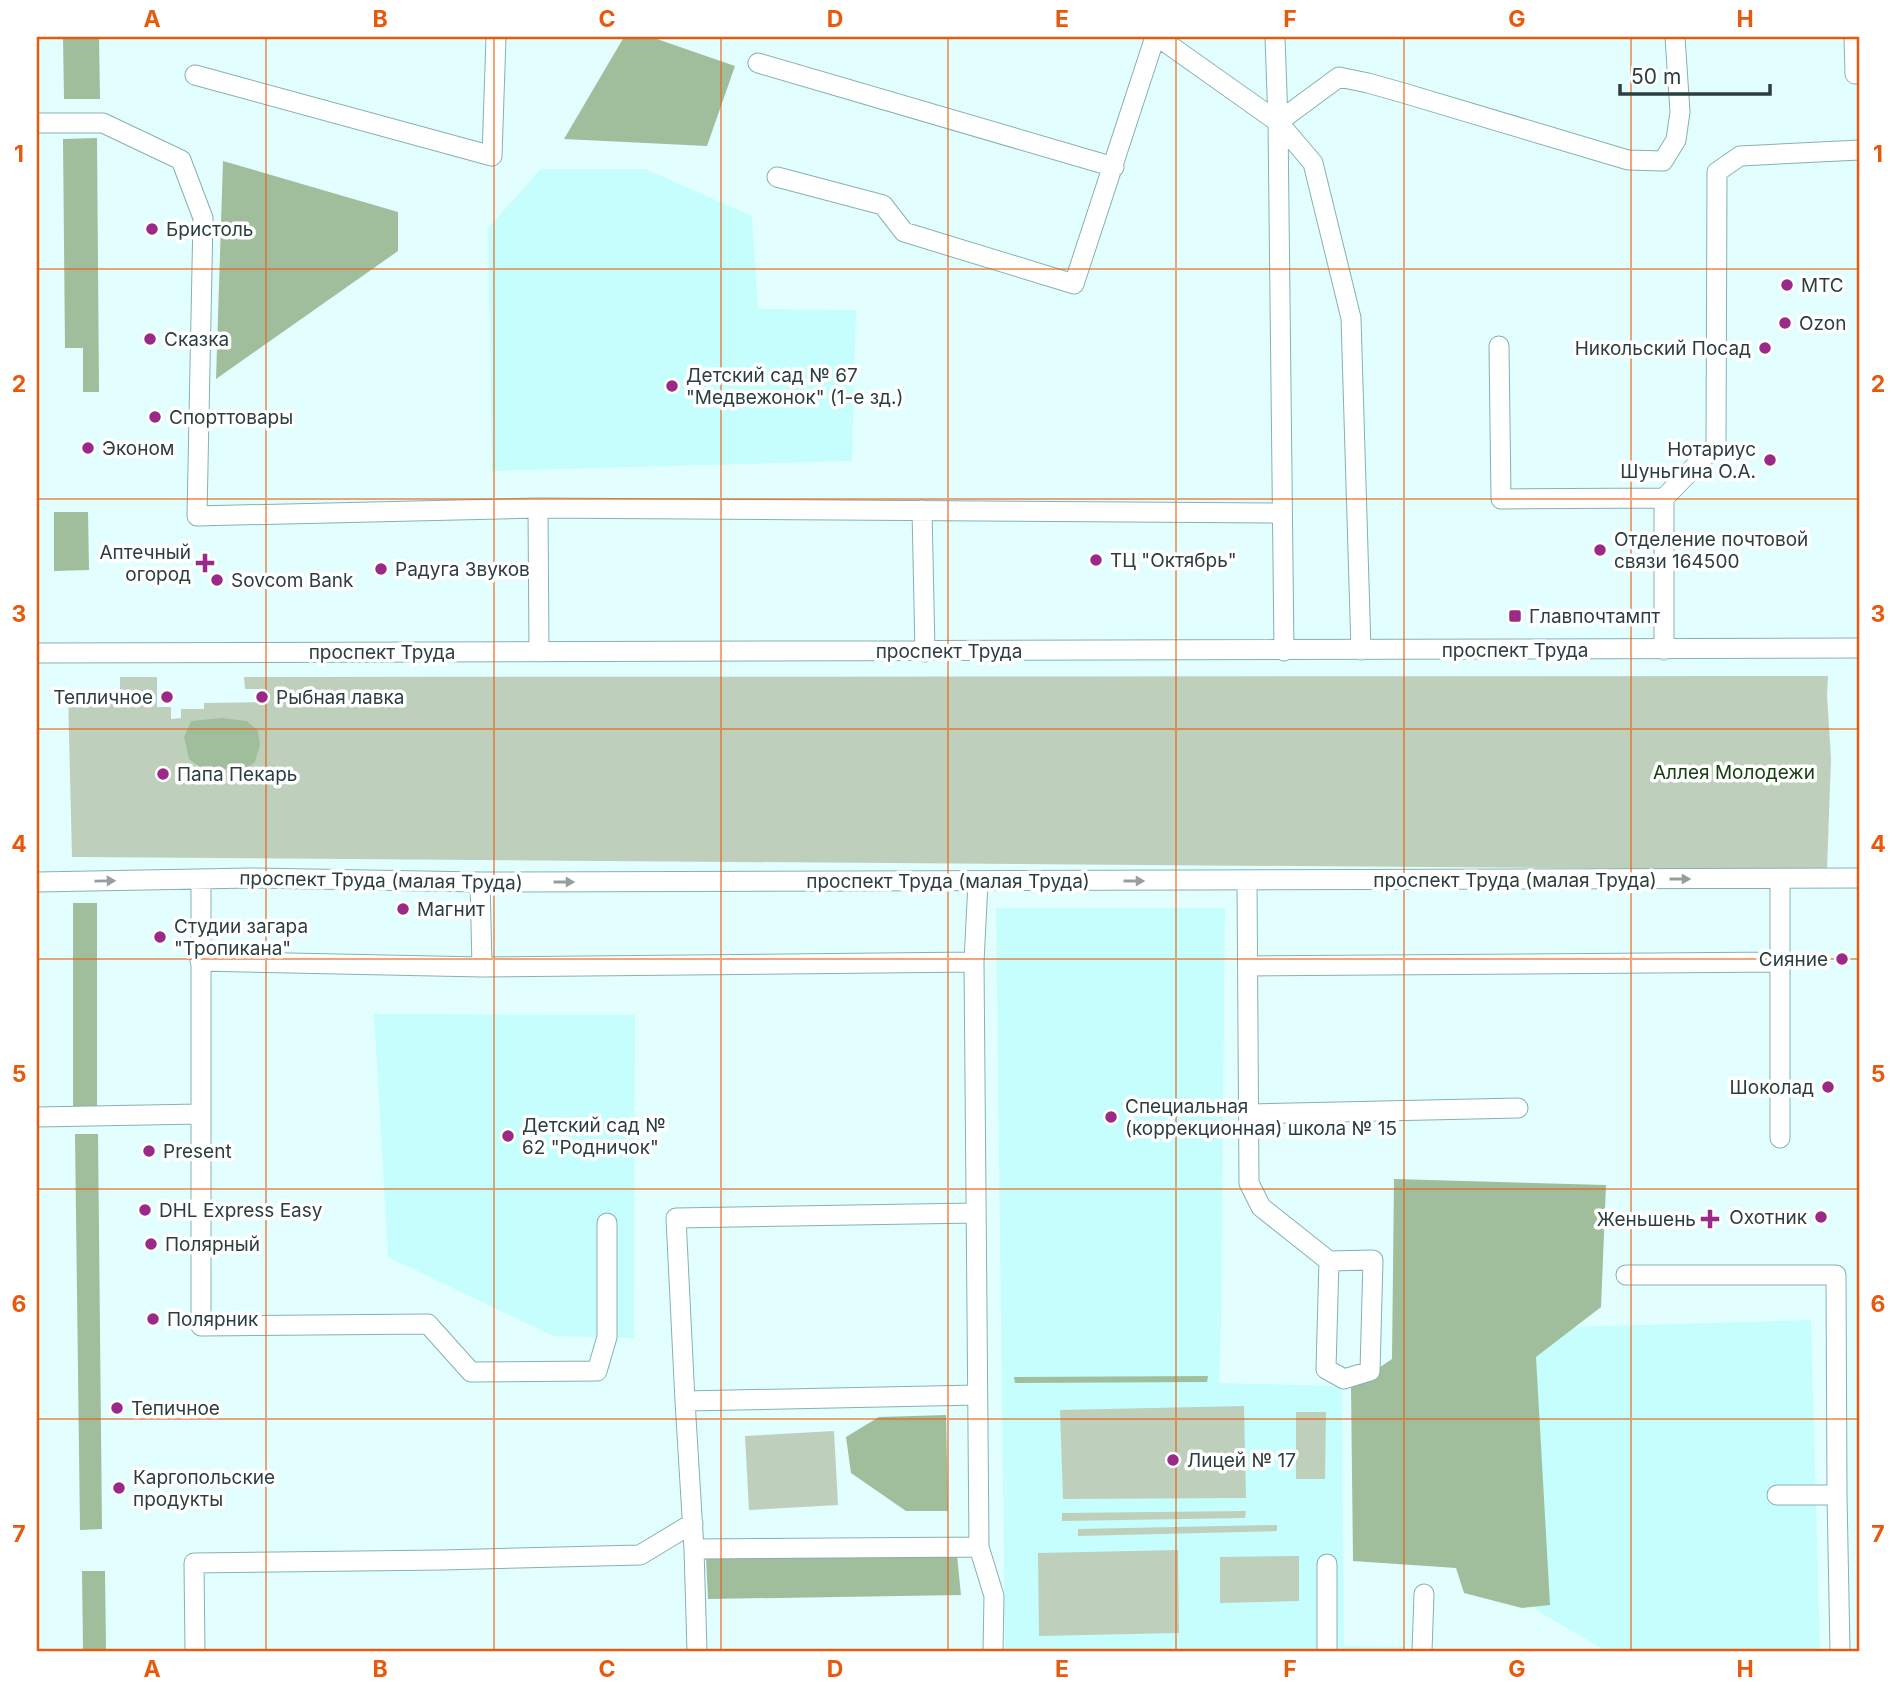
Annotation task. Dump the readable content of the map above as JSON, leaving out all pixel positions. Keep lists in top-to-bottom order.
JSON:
{
  "streets": {
    "street": ["проспект Труда", "проспект Труда (малая Труда)"]
  },
  "parks": ["Аллея Молодежи"],
  "places": {
    "other": [
      "Бристоль",
      "МТС",
      "Ozon",
      "Сказка",
      "Никольский Посад",
      "Детский сад № 67 \"Медвежонок\" (1-е зд.)",
      "Спорттовары",
      "Эконом",
      "Нотариус Шуньгина О.А.",
      "Отделение почтовой связи 164500",
      "ТЦ \"Октябрь\"",
      "Радуга Звуков",
      "Sovcom Bank",
      "Тепличное",
      "Рыбная лавка",
      "Папа Пекарь",
      "Магнит",
      "Студии загара \"Тропикана\"",
      "Сияние",
      "Шоколад",
      "Специальная (коррекционная) школа № 15",
      "Детский сад № 62 \"Родничок\"",
      "Present",
      "DHL Express Easy",
      "Охотник",
      "Полярный",
      "Полярник",
      "Тепичное",
      "Лицей № 17",
      "Каргопольские продукты"
    ],
    "health": ["Аптечный огород", "Женьшень"],
    "transit": ["Главпочтампт"]
  },
  "scale_bar": "50 m",
  "grid": {
    "columns": [
      "A",
      "B",
      "C",
      "D",
      "E",
      "F",
      "G",
      "H"
    ],
    "rows": [
      "1",
      "2",
      "3",
      "4",
      "5",
      "6",
      "7"
    ]
  }
}
